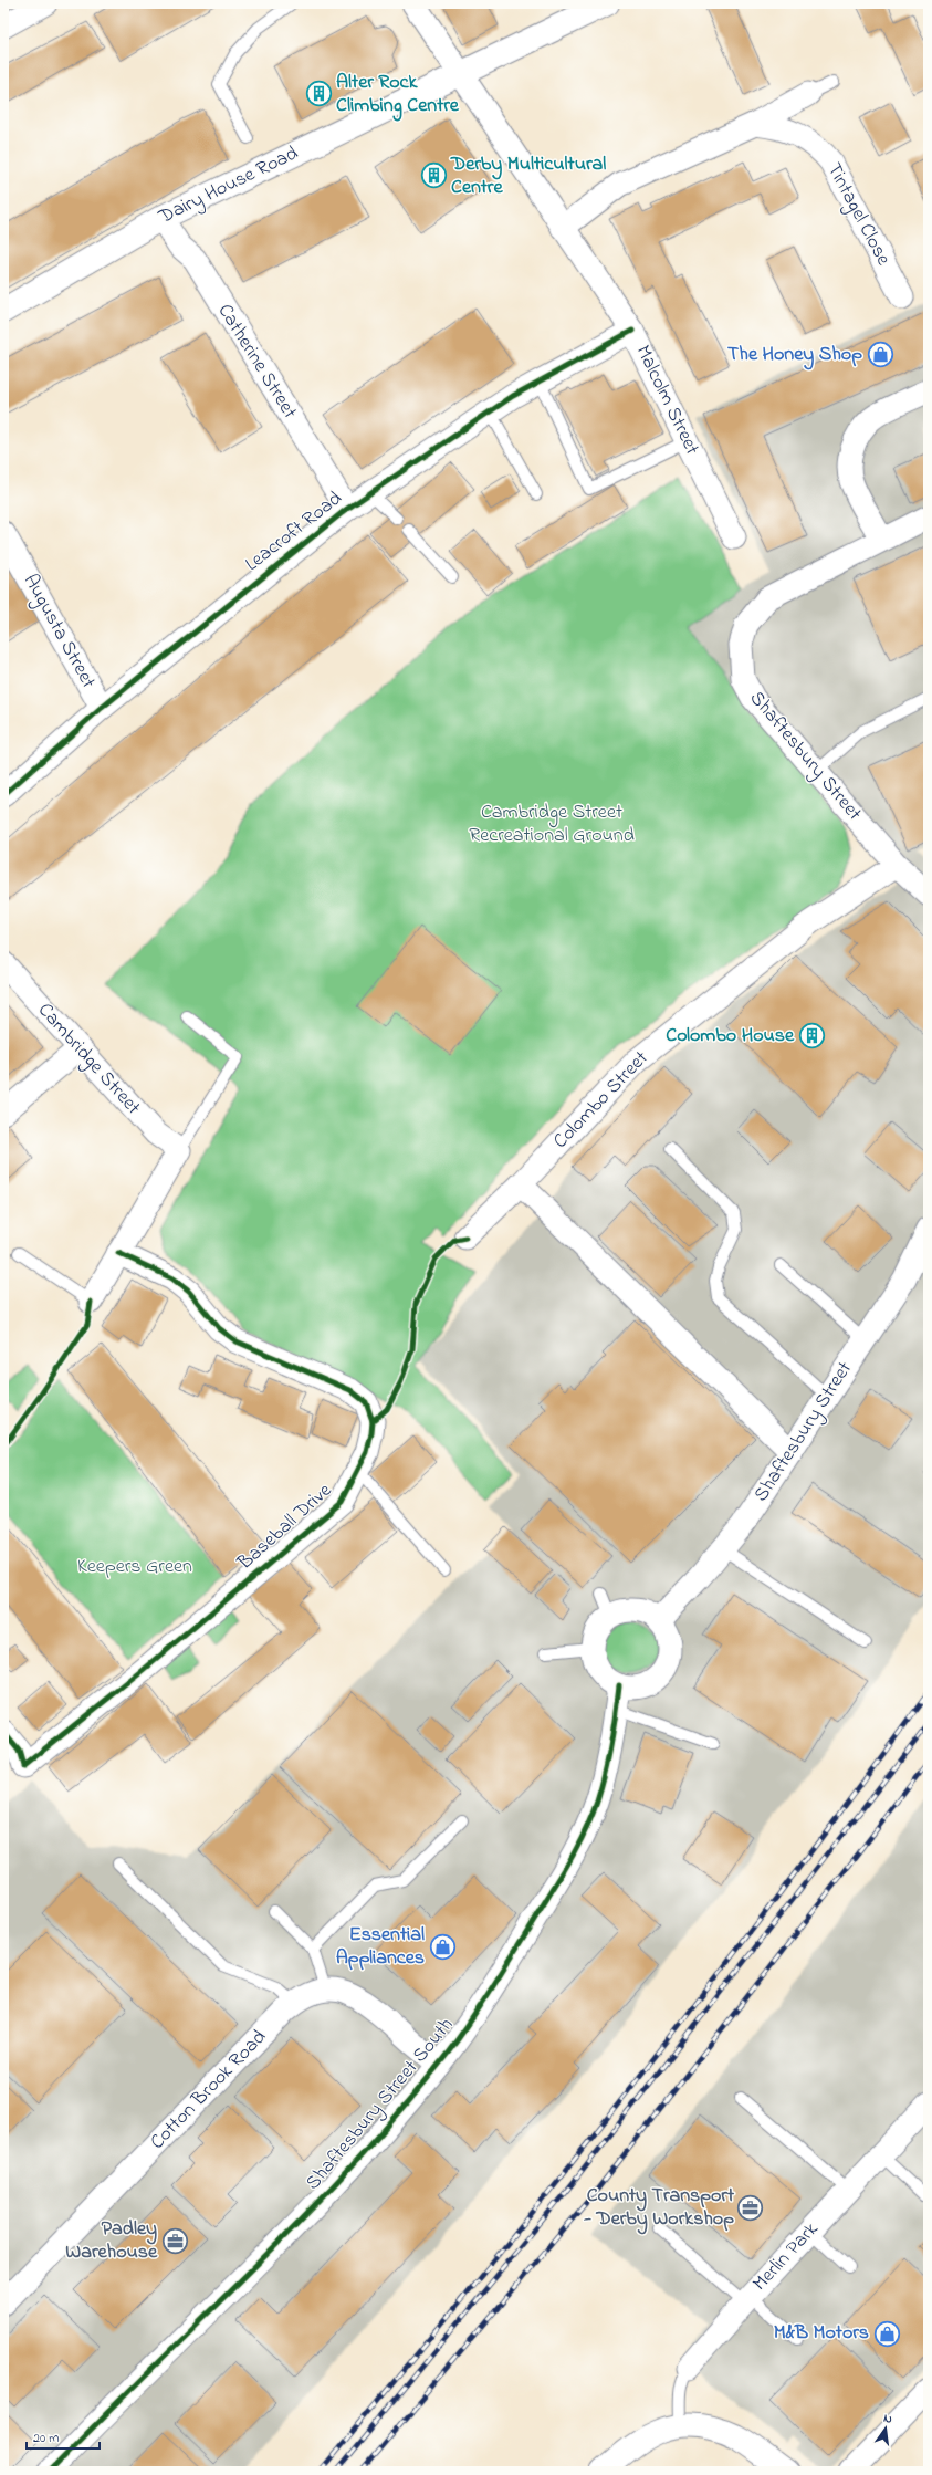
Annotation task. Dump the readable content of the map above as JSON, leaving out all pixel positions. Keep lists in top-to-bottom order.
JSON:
{
  "streets": {
    "street": [
      "Dairy House Road",
      "Tintagel Close",
      "Catherine Street",
      "Malcolm Street",
      "Leacroft Road",
      "Augusta Street",
      "Shaftesbury Street",
      "Cambridge Street",
      "Colombo Street",
      "Baseball Drive",
      "Cotton Brook Road",
      "Shaftesbury Street South",
      "Merlin Park"
    ]
  },
  "crossings": [
    ["Dairy House Road", "Catherine Street"],
    ["Dairy House Road", "Malcolm Street"],
    ["Tintagel Close", "Malcolm Street"],
    ["Catherine Street", "Leacroft Road"],
    ["Malcolm Street", "Leacroft Road"],
    ["Leacroft Road", "Augusta Street"],
    ["Shaftesbury Street", "Colombo Street"],
    ["Shaftesbury Street", "Shaftesbury Street South"]
  ],
  "parks": ["Cambridge Street Recreational Ground", "Keepers Green"],
  "places": {
    "building": ["Alter Rock Climbing Centre", "Derby Multicultural Centre", "Colombo House"],
    "shop": ["The Honey Shop", "Essential Appliances", "M&B Motors"],
    "office": ["County Transport - Derby Workshop", "Padley Warehouse"]
  },
  "scale_bar": "20 m",
  "north": "top"
}
